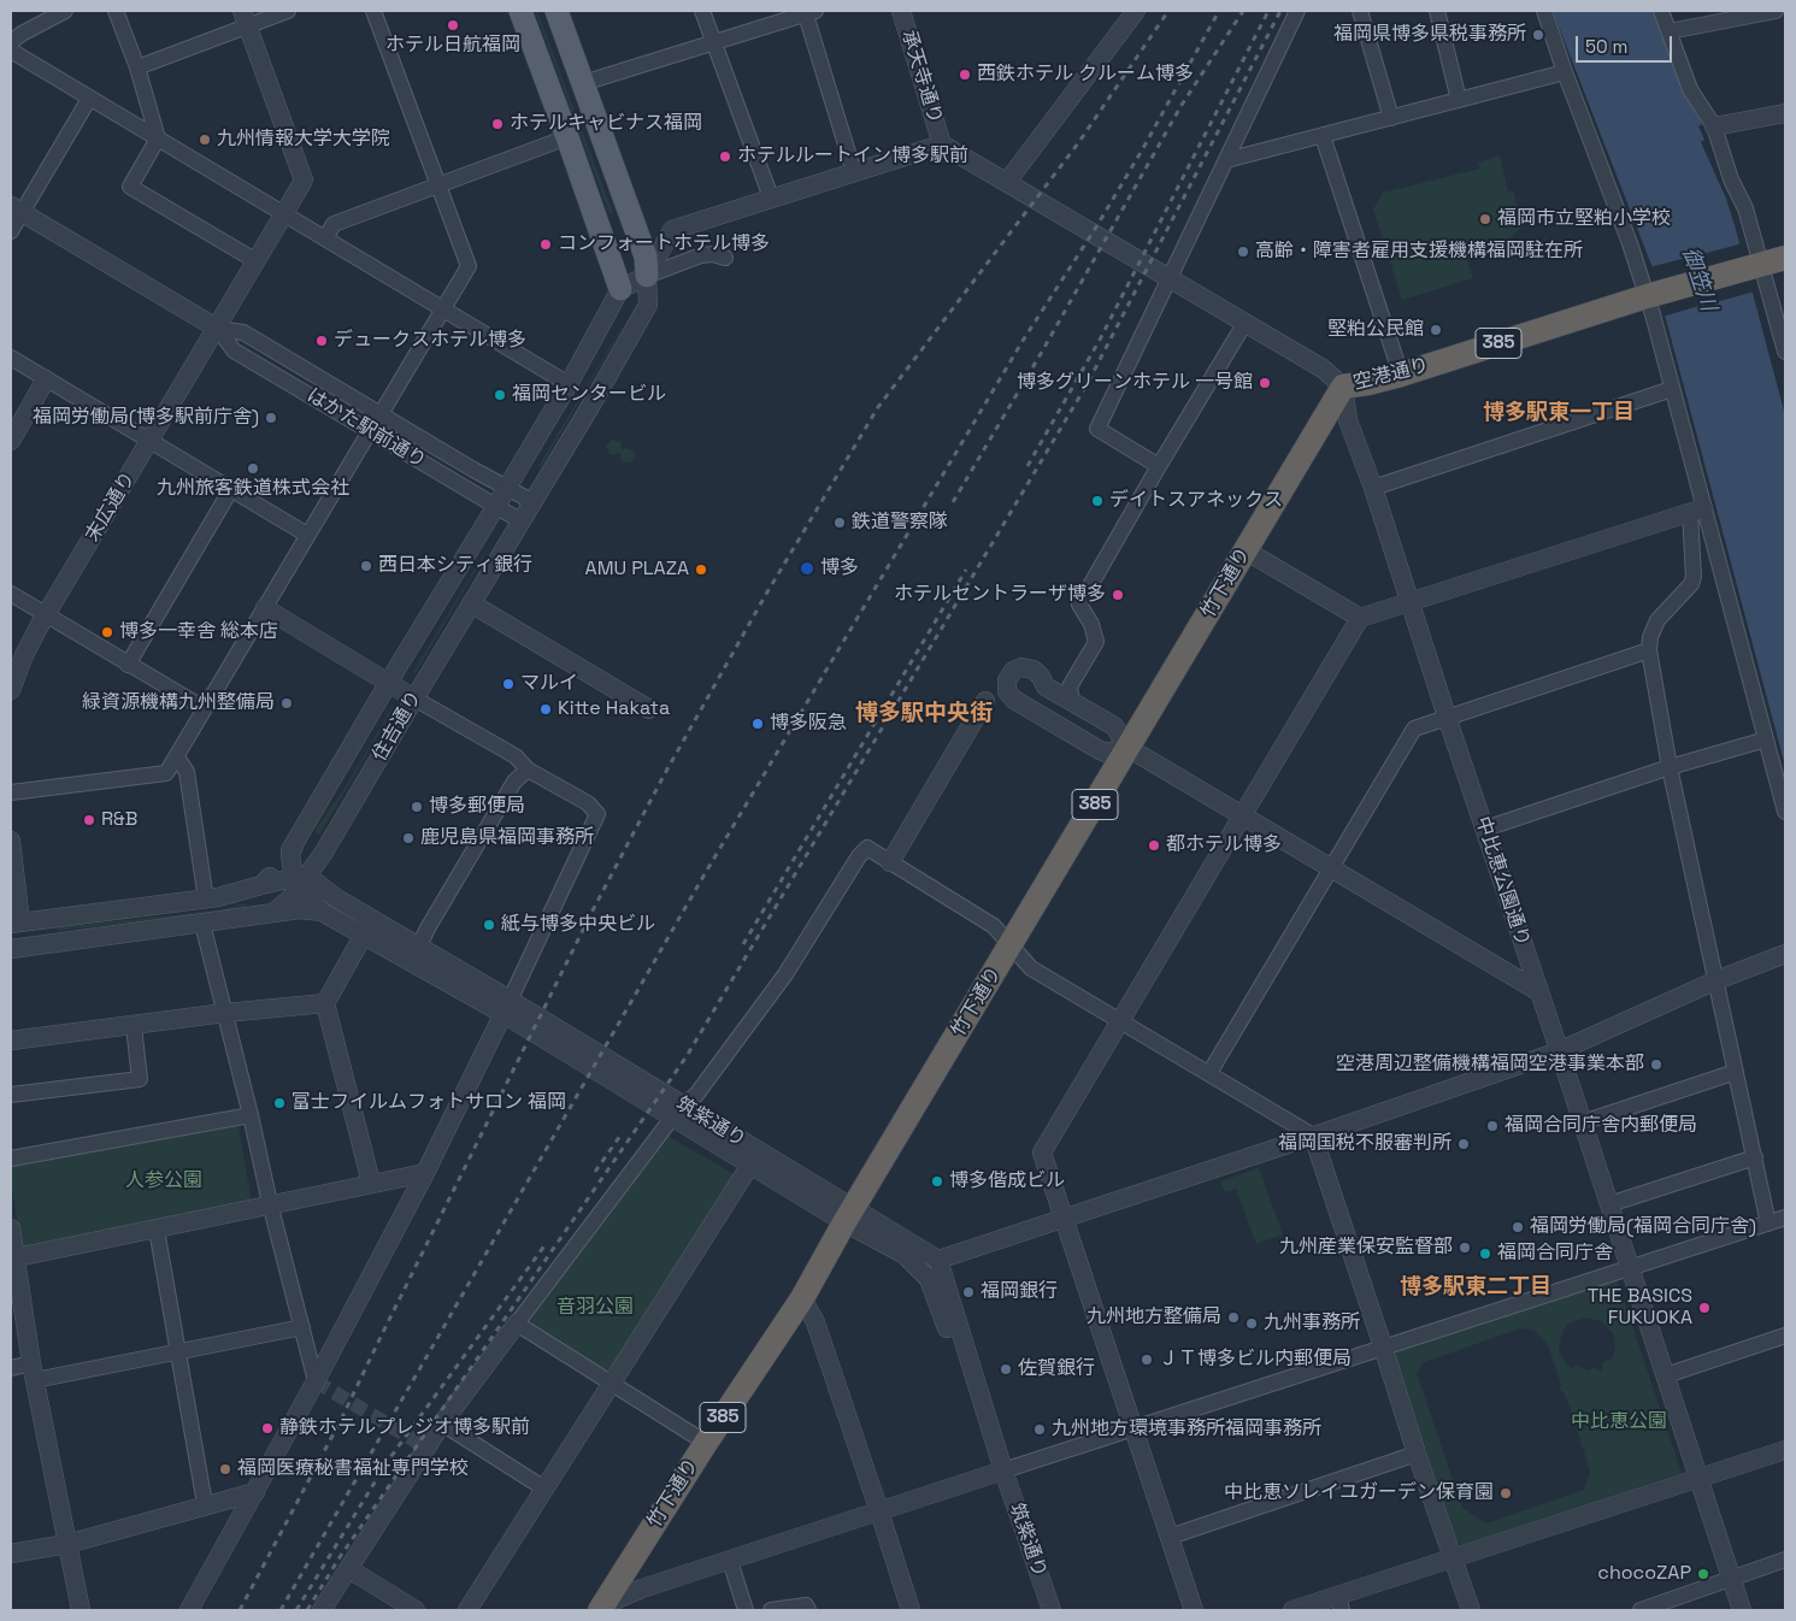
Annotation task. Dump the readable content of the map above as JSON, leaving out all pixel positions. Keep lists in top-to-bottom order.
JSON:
{
  "streets": {
    "highway": ["385", "空港通り", "竹下通り"],
    "street": [
      "承天寺通り",
      "はかた駅前通り",
      "末広通り",
      "住吉通り",
      "中比恵公園通り",
      "筑紫通り"
    ]
  },
  "crossings": [
    ["承天寺通り", "空港通り"],
    ["空港通り", "竹下通り"],
    ["空港通り", "中比恵公園通り"],
    ["はかた駅前通り", "末広通り"],
    ["はかた駅前通り", "住吉通り"],
    ["竹下通り", "中比恵公園通り"],
    ["竹下通り", "筑紫通り"],
    ["住吉通り", "筑紫通り"]
  ],
  "districts": ["博多駅東一丁目", "博多駅中央街", "博多駅東二丁目"],
  "water": ["御笠川"],
  "parks": ["人参公園", "音羽公園", "中比恵公園"],
  "places": [
    "ホテル日航福岡",
    "福岡県博多県税事務所",
    "西鉄ホテル クルーム博多",
    "ホテルキャビナス福岡",
    "九州情報大学大学院",
    "ホテルルートイン博多駅前",
    "福岡市立堅粕小学校",
    "コンフォートホテル博多",
    "高齢・障害者雇用支援機構福岡駐在所",
    "堅粕公民館",
    "デュークスホテル博多",
    "博多グリーンホテル 一号館",
    "福岡センタービル",
    "福岡労働局(博多駅前庁舎)",
    "九州旅客鉄道株式会社",
    "デイトスアネックス",
    "鉄道警察隊",
    "西日本シティ銀行",
    "博多",
    "AMU PLAZA",
    "ホテルセントラーザ博多",
    "博多一幸舎 総本店",
    "マルイ",
    "緑資源機構九州整備局",
    "Kitte Hakata",
    "博多阪急",
    "博多郵便局",
    "R&B",
    "鹿児島県福岡事務所",
    "都ホテル博多",
    "紙与博多中央ビル",
    "空港周辺整備機構福岡空港事業本部",
    "富士フイルムフォトサロン 福岡",
    "福岡合同庁舎内郵便局",
    "福岡国税不服審判所",
    "博多偕成ビル",
    "福岡労働局(福岡合同庁舎)",
    "九州産業保安監督部",
    "福岡合同庁舎",
    "福岡銀行",
    "THE BASICS FUKUOKA",
    "九州地方整備局",
    "九州事務所",
    "ＪＴ博多ビル内郵便局",
    "佐賀銀行",
    "静鉄ホテルプレジオ博多駅前",
    "九州地方環境事務所福岡事務所",
    "福岡医療秘書福祉専門学校",
    "中比恵ソレイユガーデン保育園",
    "chocoZAP"
  ],
  "scale_bar": "50 m"
}
